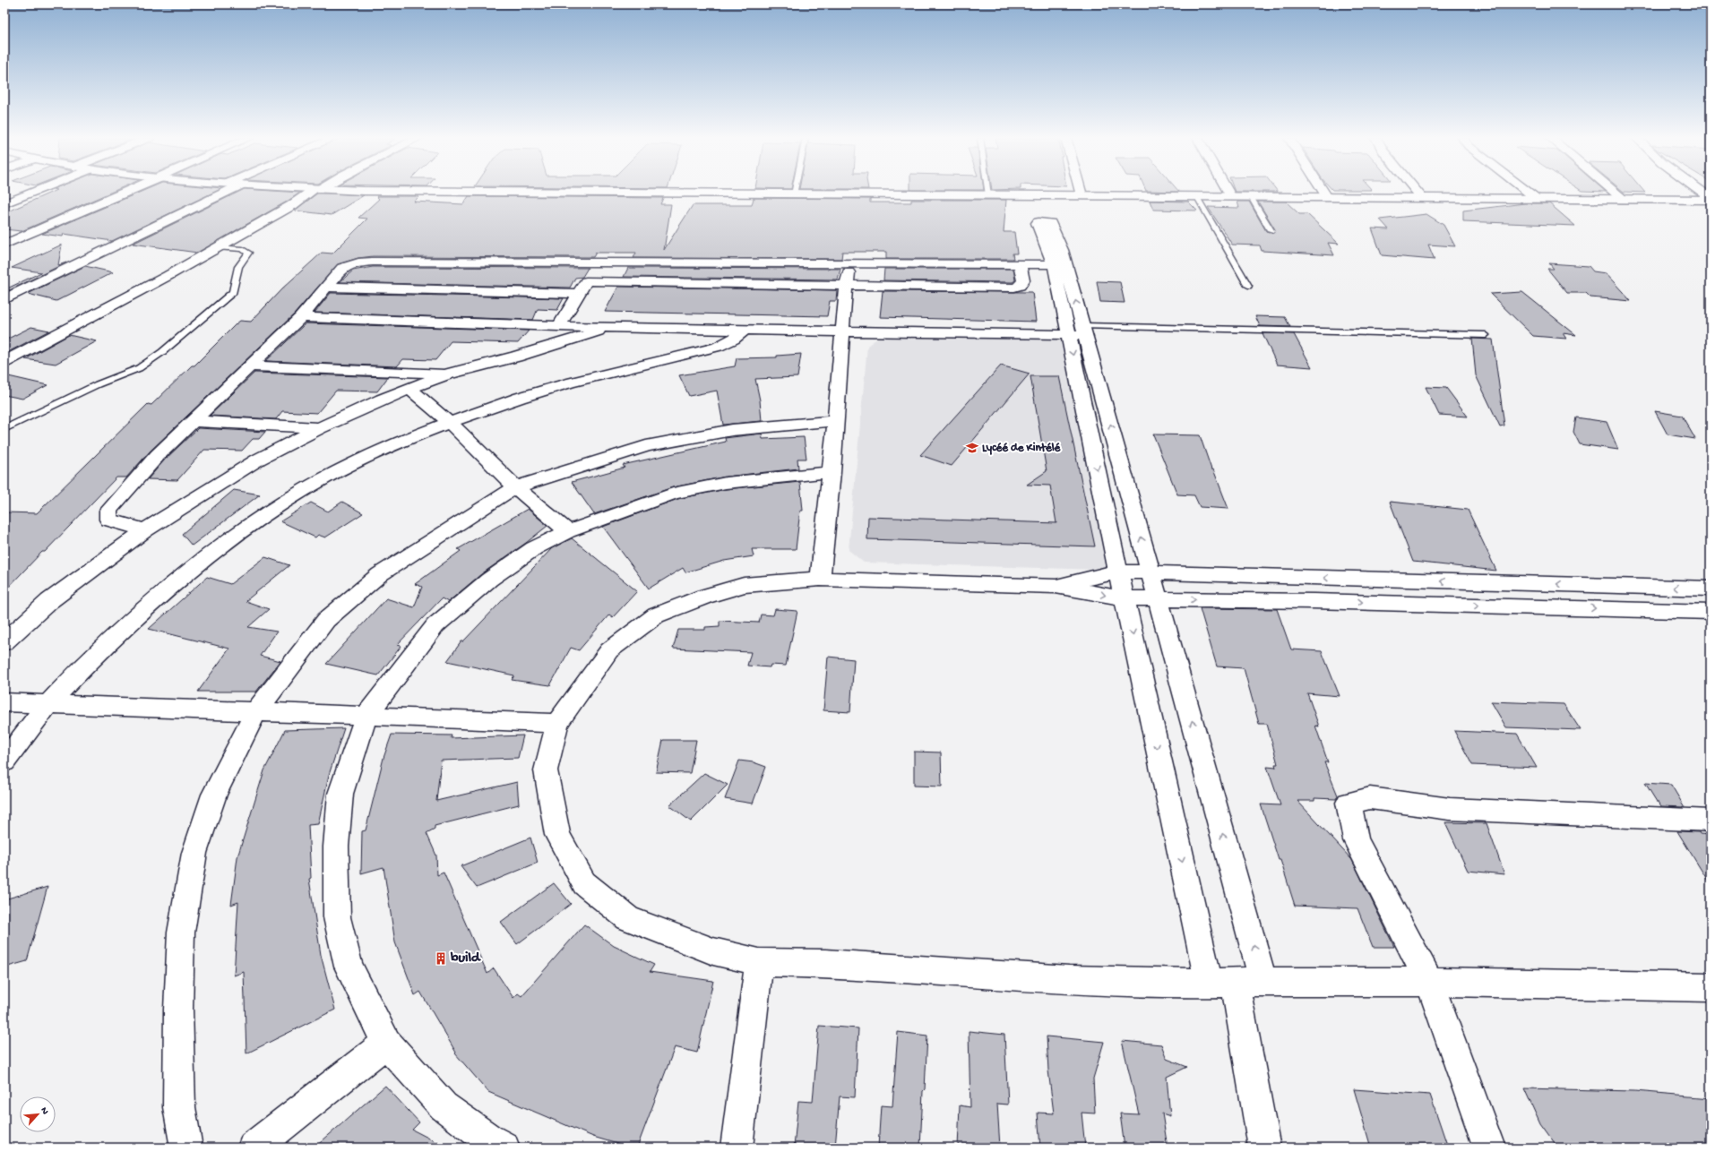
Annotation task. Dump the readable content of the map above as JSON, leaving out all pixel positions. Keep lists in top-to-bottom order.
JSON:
{
  "places": {
    "school or university": ["Lycéé de Kintélé"],
    "building": ["build"]
  },
  "north": "top right"
}
